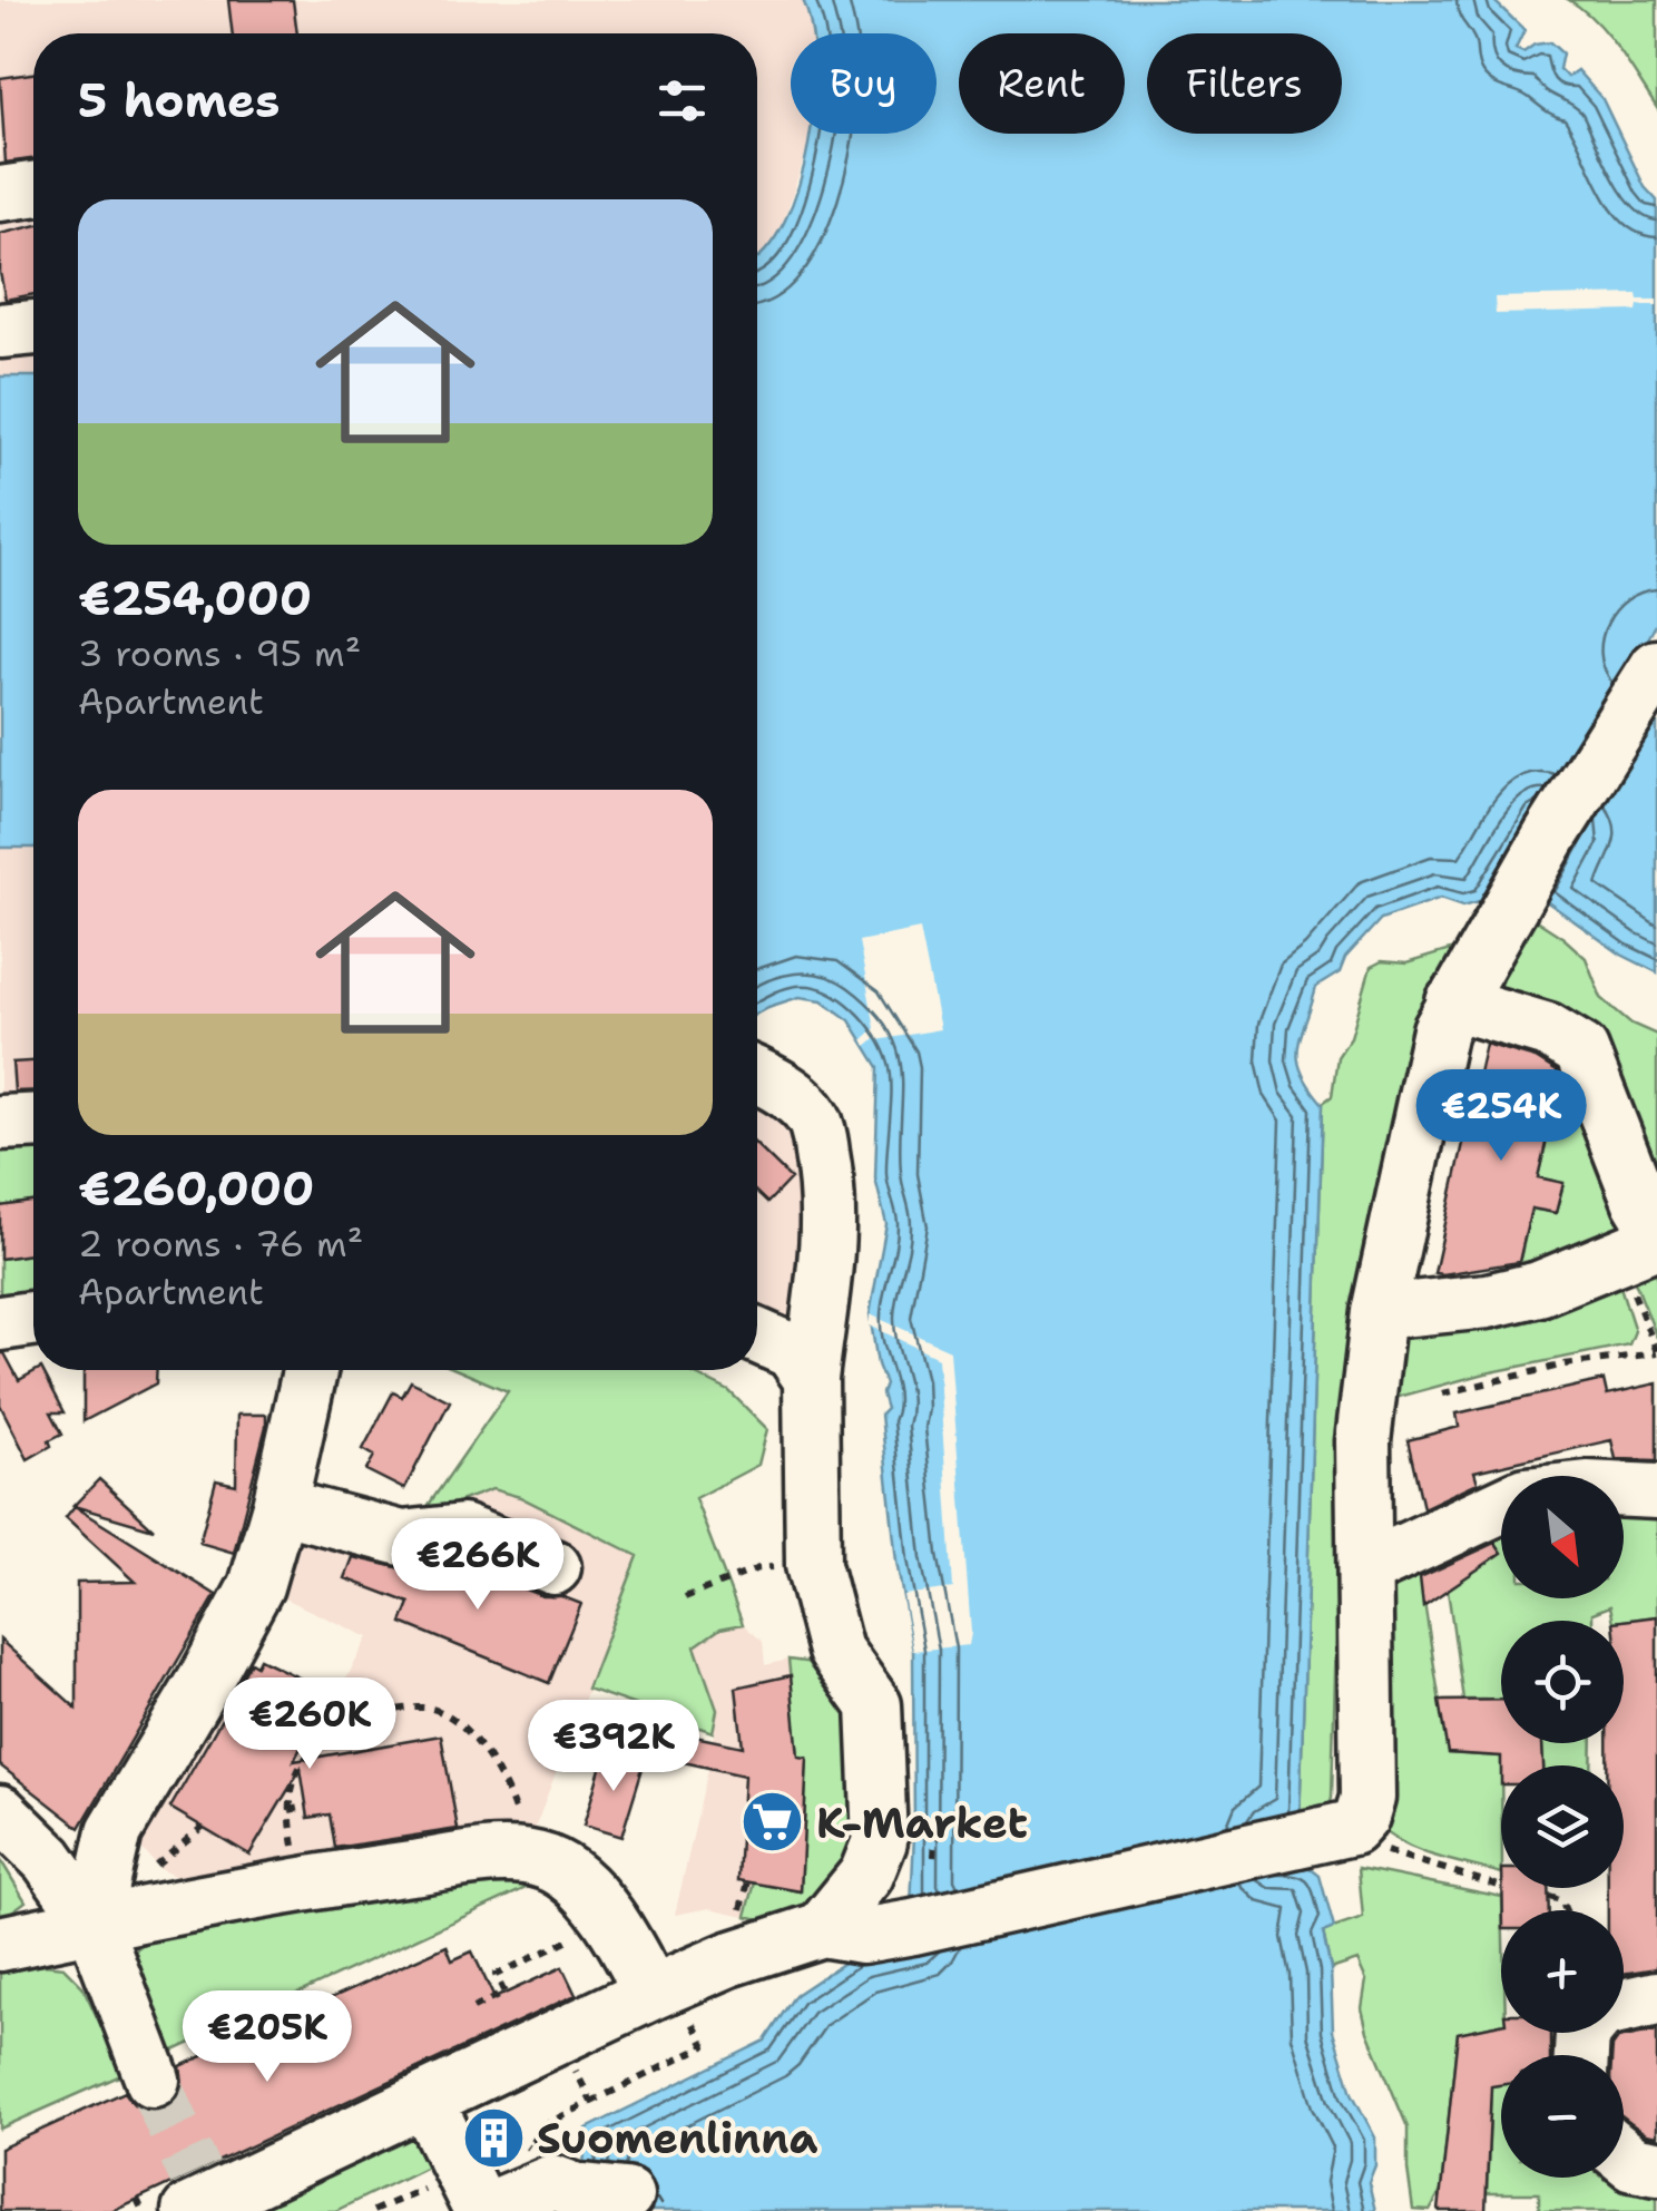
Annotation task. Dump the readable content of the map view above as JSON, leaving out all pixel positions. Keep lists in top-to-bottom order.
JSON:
{
  "places": {
    "supermarket": ["K-Market"],
    "building": ["Suomenlinna"]
  },
  "north": "bottom right",
  "page": {
    "chip": ["Buy", "Rent", "Filters"],
    "heading": "5 homes",
    "list": [
      {
        "name": "€254,000",
        "note": "3 rooms · 95 m² · Apartment"
      },
      {
        "name": "€260,000",
        "note": "2 rooms · 76 m² · Apartment"
      }
    ],
    "price": [
      "€254K",
      "€266K",
      "€260K",
      "€392K",
      "€205K"
    ],
    "map_buttons": ["+", "−"]
  }
}
